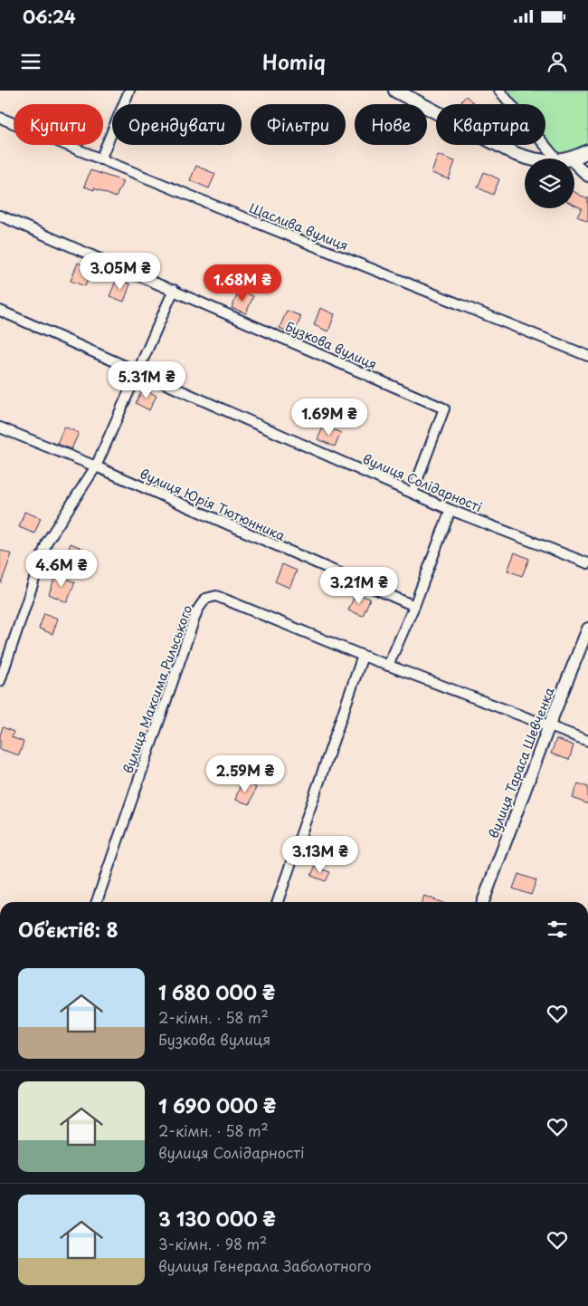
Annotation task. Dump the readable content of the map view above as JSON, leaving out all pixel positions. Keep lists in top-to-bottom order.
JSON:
{
  "streets": {
    "street": [
      "Щаслива вулиця",
      "Бузкова вулиця",
      "вулиця Солідарності",
      "вулиця Юрія Тютюнника",
      "вулиця Максима Рильського",
      "вулиця Тараса Шевченка"
    ]
  },
  "crossings": [
    ["Бузкова вулиця", "вулиця Солідарності"],
    ["вулиця Максима Рильського", "вулиця Тараса Шевченка"]
  ],
  "page": {
    "status": "06:24",
    "header": "Homiq",
    "chip": [
      "Купити",
      "Орендувати",
      "Фільтри",
      "Нове",
      "Квартира"
    ],
    "price": [
      "3.05M ₴",
      "1.68M ₴",
      "5.31M ₴",
      "1.69M ₴",
      "4.6M ₴",
      "3.21M ₴",
      "2.59M ₴",
      "3.13M ₴"
    ],
    "heading": "Об’єктів: 8",
    "list": [
      {
        "name": "1 680 000 ₴",
        "note": "2-кімн. · 58 m² · Бузкова вулиця"
      },
      {
        "name": "1 690 000 ₴",
        "note": "2-кімн. · 58 m² · вулиця Солідарності"
      },
      {
        "name": "3 130 000 ₴",
        "note": "3-кімн. · 98 m² · вулиця Генерала Заболотного"
      }
    ]
  }
}
